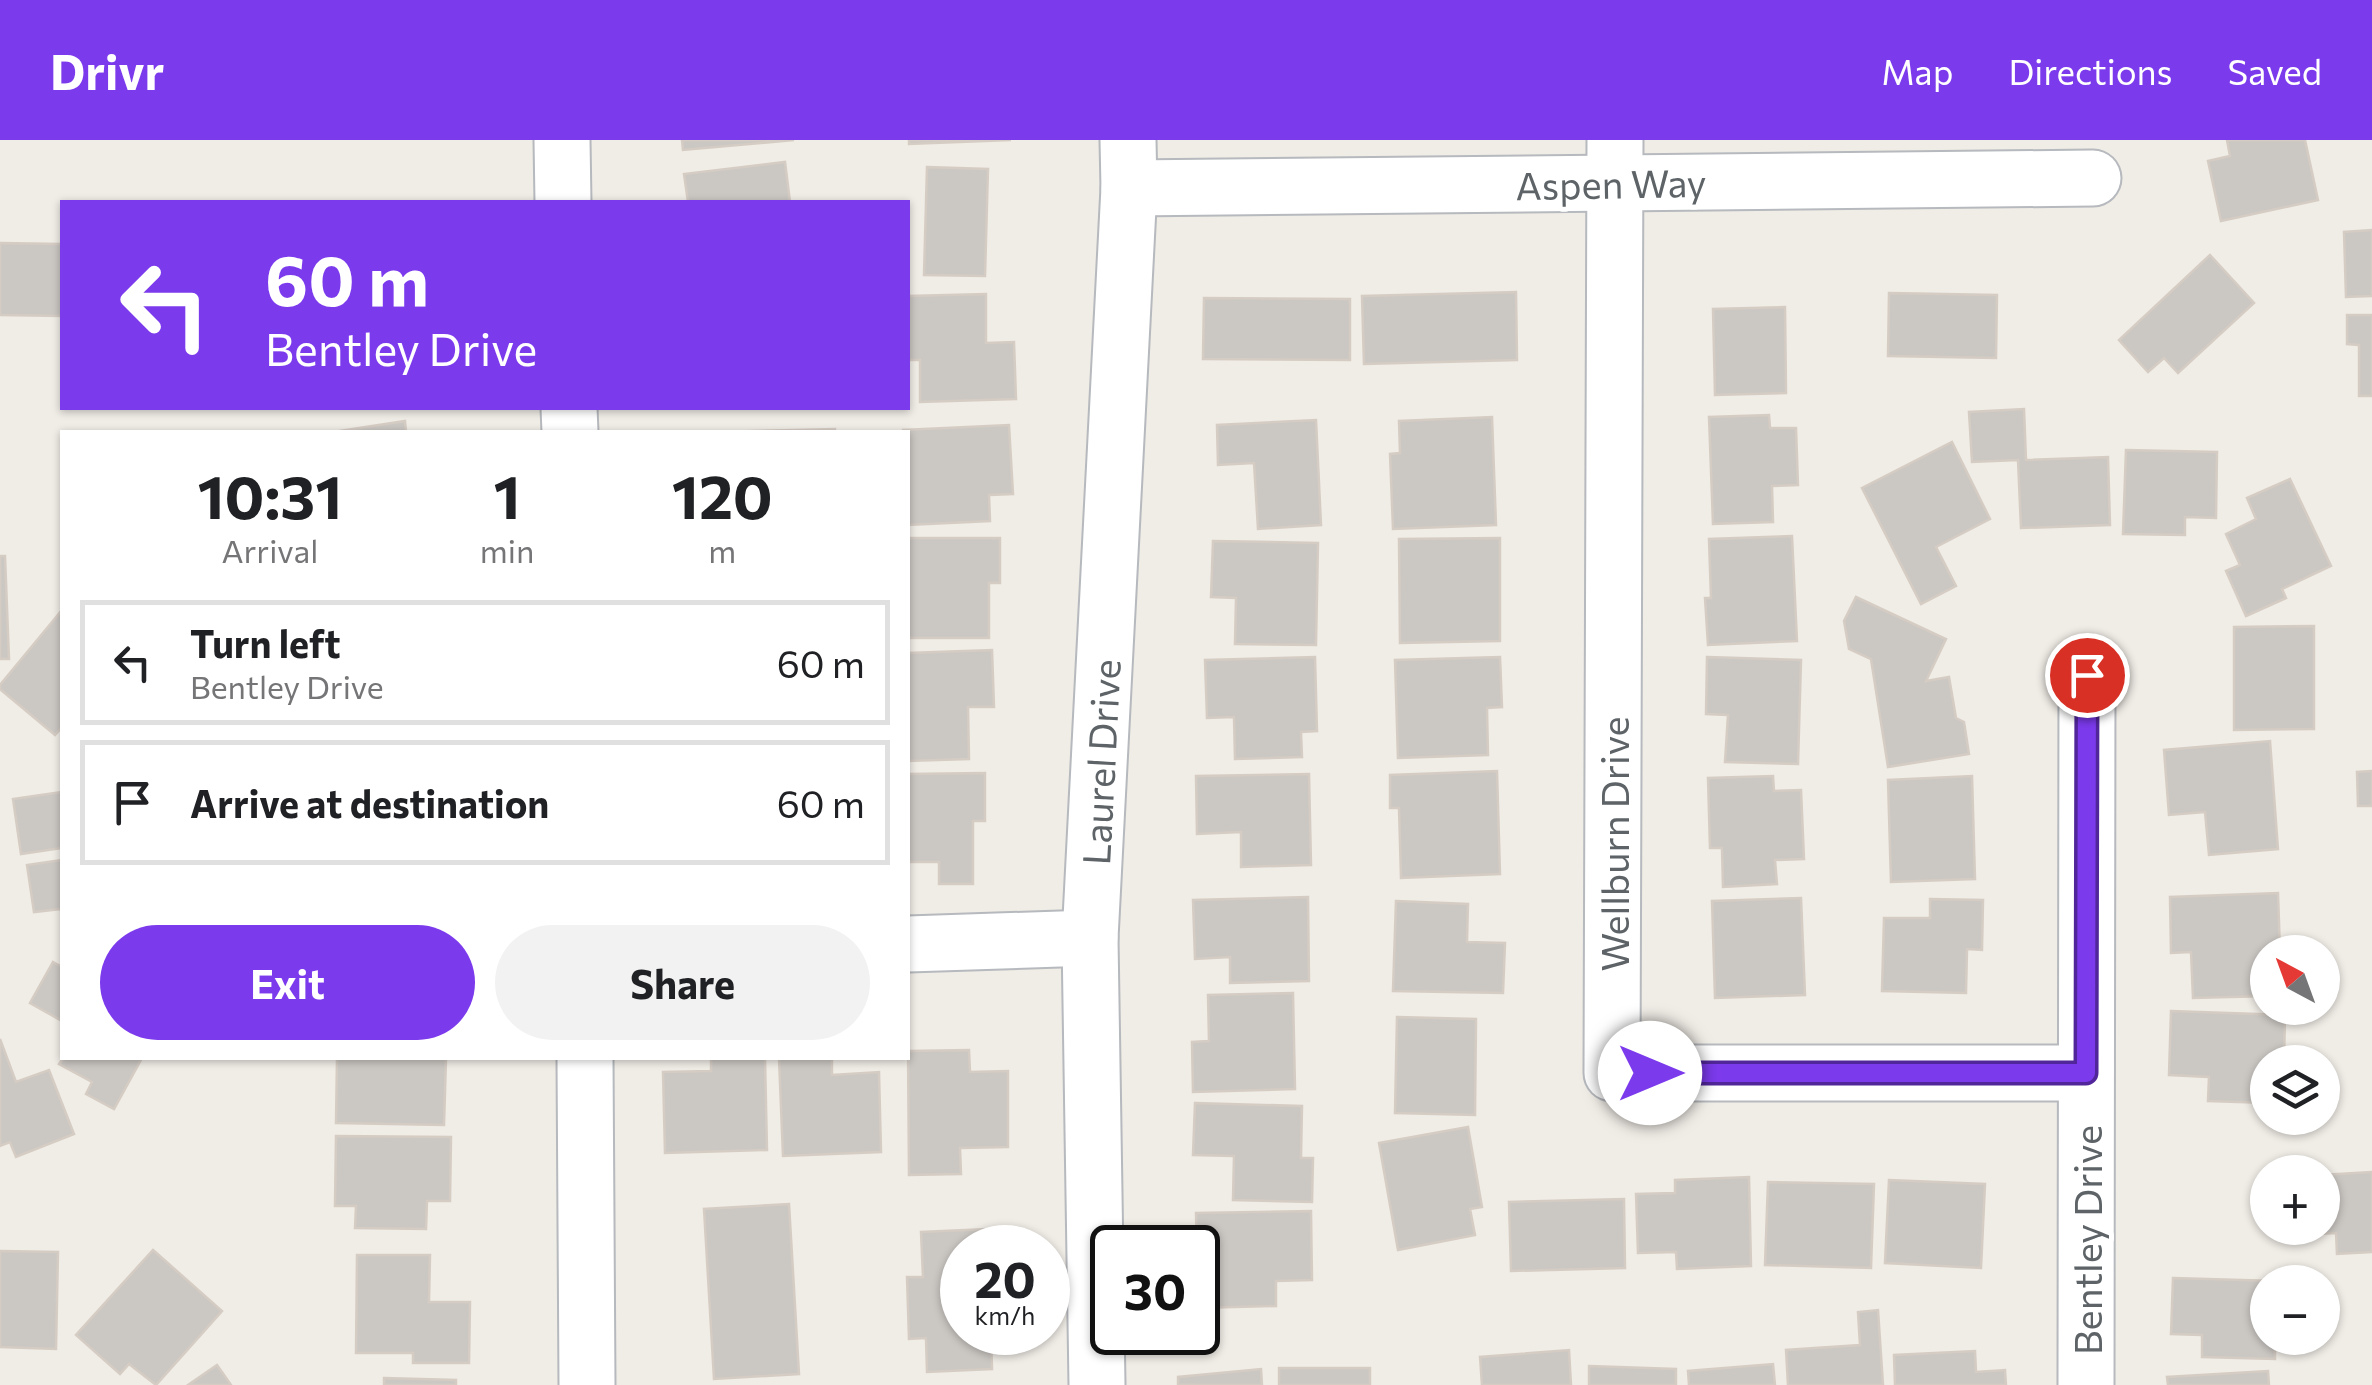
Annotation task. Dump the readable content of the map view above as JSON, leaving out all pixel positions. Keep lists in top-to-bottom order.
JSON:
{
  "streets": {
    "street": [
      "Aspen Way",
      "Laurel Drive",
      "Wellburn Drive",
      "Bentley Drive"
    ]
  },
  "crossings": [
    ["Aspen Way", "Laurel Drive"],
    ["Aspen Way", "Wellburn Drive"],
    ["Wellburn Drive", "Bentley Drive"]
  ],
  "north": "top left",
  "page": {
    "header": "Drivr",
    "nav": ["Map", "Directions", "Saved"],
    "turn": ["60 m", "Bentley Drive"],
    "eta": [
      "10:31",
      "Arrival",
      "1",
      "min",
      "120",
      "m"
    ],
    "list": [
      {
        "name": "Turn left",
        "note": "Bentley Drive",
        "value": "60 m"
      },
      {
        "name": "Arrive at destination",
        "value": "60 m"
      }
    ],
    "buttons": ["Exit", "Share"],
    "map_buttons": ["+", "−"],
    "speed": "20 km/h",
    "limit": "30"
  }
}
